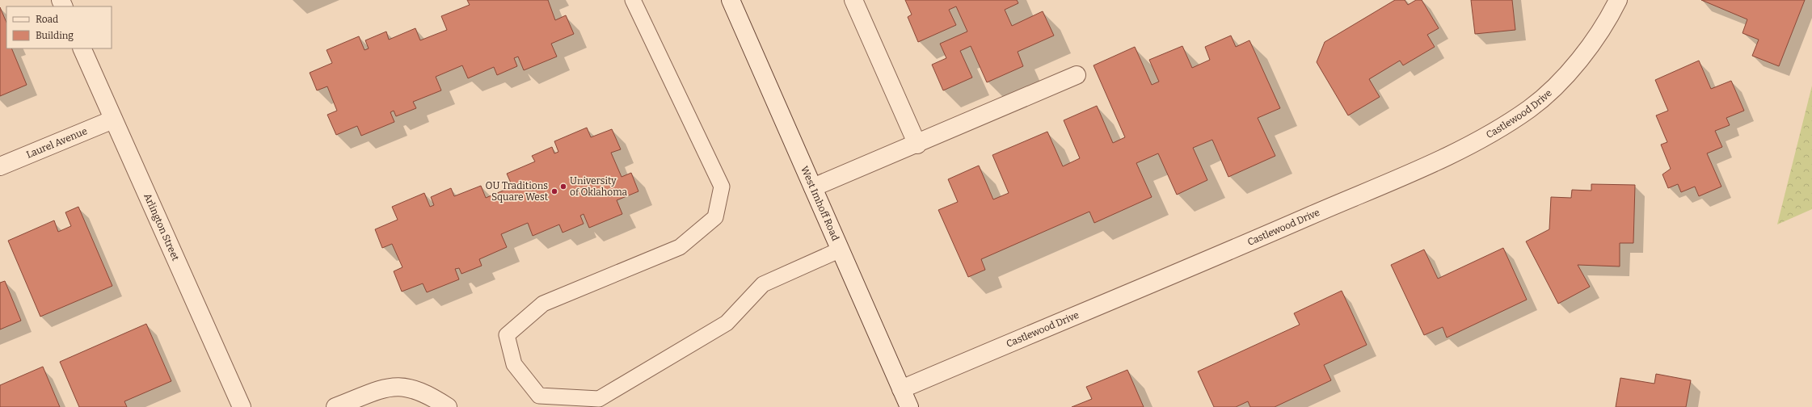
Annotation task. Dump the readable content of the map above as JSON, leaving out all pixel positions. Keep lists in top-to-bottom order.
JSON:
{
  "streets": {
    "street": [
      "Castlewood Drive",
      "Laurel Avenue",
      "West Imhoff Road",
      "Arlington Street"
    ]
  },
  "crossings": [
    ["Castlewood Drive", "West Imhoff Road"],
    ["Laurel Avenue", "Arlington Street"]
  ],
  "places": ["University of Oklahoma", "OU Traditions Square West"],
  "legend": ["Road", "Building"]
}
